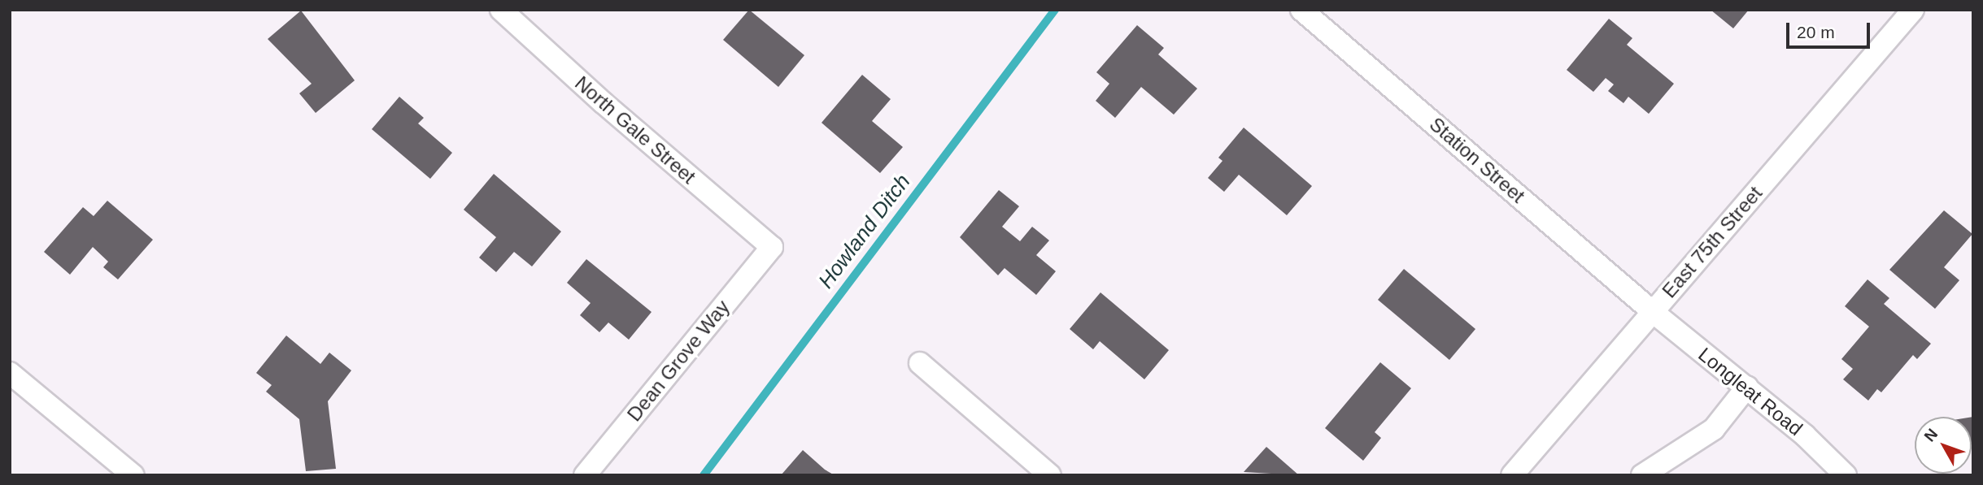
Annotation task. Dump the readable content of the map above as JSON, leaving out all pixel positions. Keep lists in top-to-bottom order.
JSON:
{
  "streets": {
    "street": [
      "North Gale Street",
      "Station Street",
      "East 75th Street",
      "Dean Grove Way",
      "Longleat Road"
    ]
  },
  "crossings": [
    ["North Gale Street", "Dean Grove Way"],
    ["Station Street", "East 75th Street"],
    ["Station Street", "Longleat Road"],
    ["East 75th Street", "Longleat Road"]
  ],
  "water": ["Howland Ditch"],
  "scale_bar": "20 m",
  "north": "top left"
}
